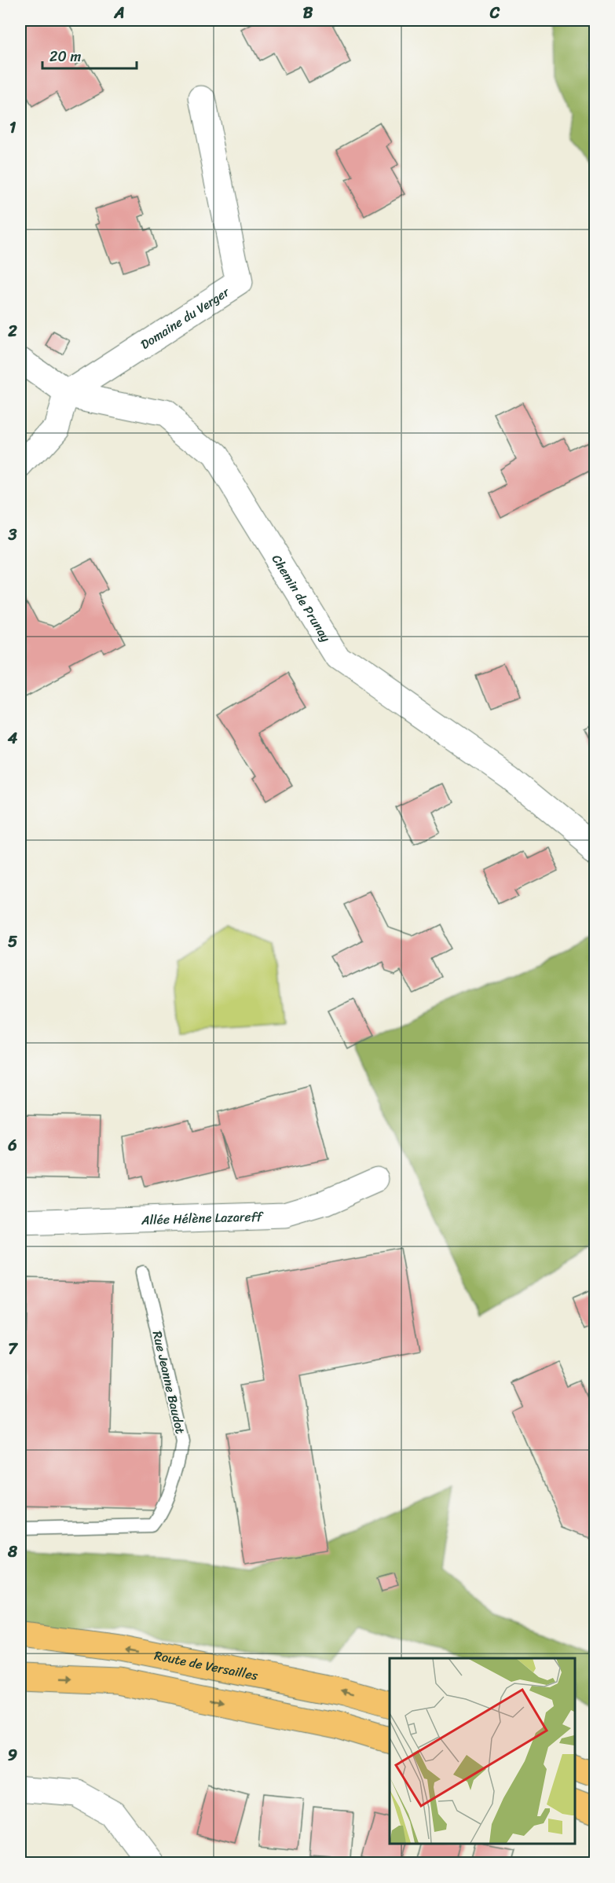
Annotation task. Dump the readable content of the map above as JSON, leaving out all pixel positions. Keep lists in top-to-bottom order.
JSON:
{
  "streets": {
    "main road": ["Route de Versailles"],
    "street": ["Domaine du Verger", "Chemin de Prunay", "Allée Hélène Lazareff"],
    "lane": ["Rue Jeanne Baudot"]
  },
  "crossings": [
    ["Domaine du Verger", "Chemin de Prunay"]
  ],
  "scale_bar": "20 m",
  "grid": {
    "columns": ["A", "B", "C"],
    "rows": [
      "1",
      "2",
      "3",
      "4",
      "5",
      "6",
      "7",
      "8",
      "9"
    ]
  }
}
